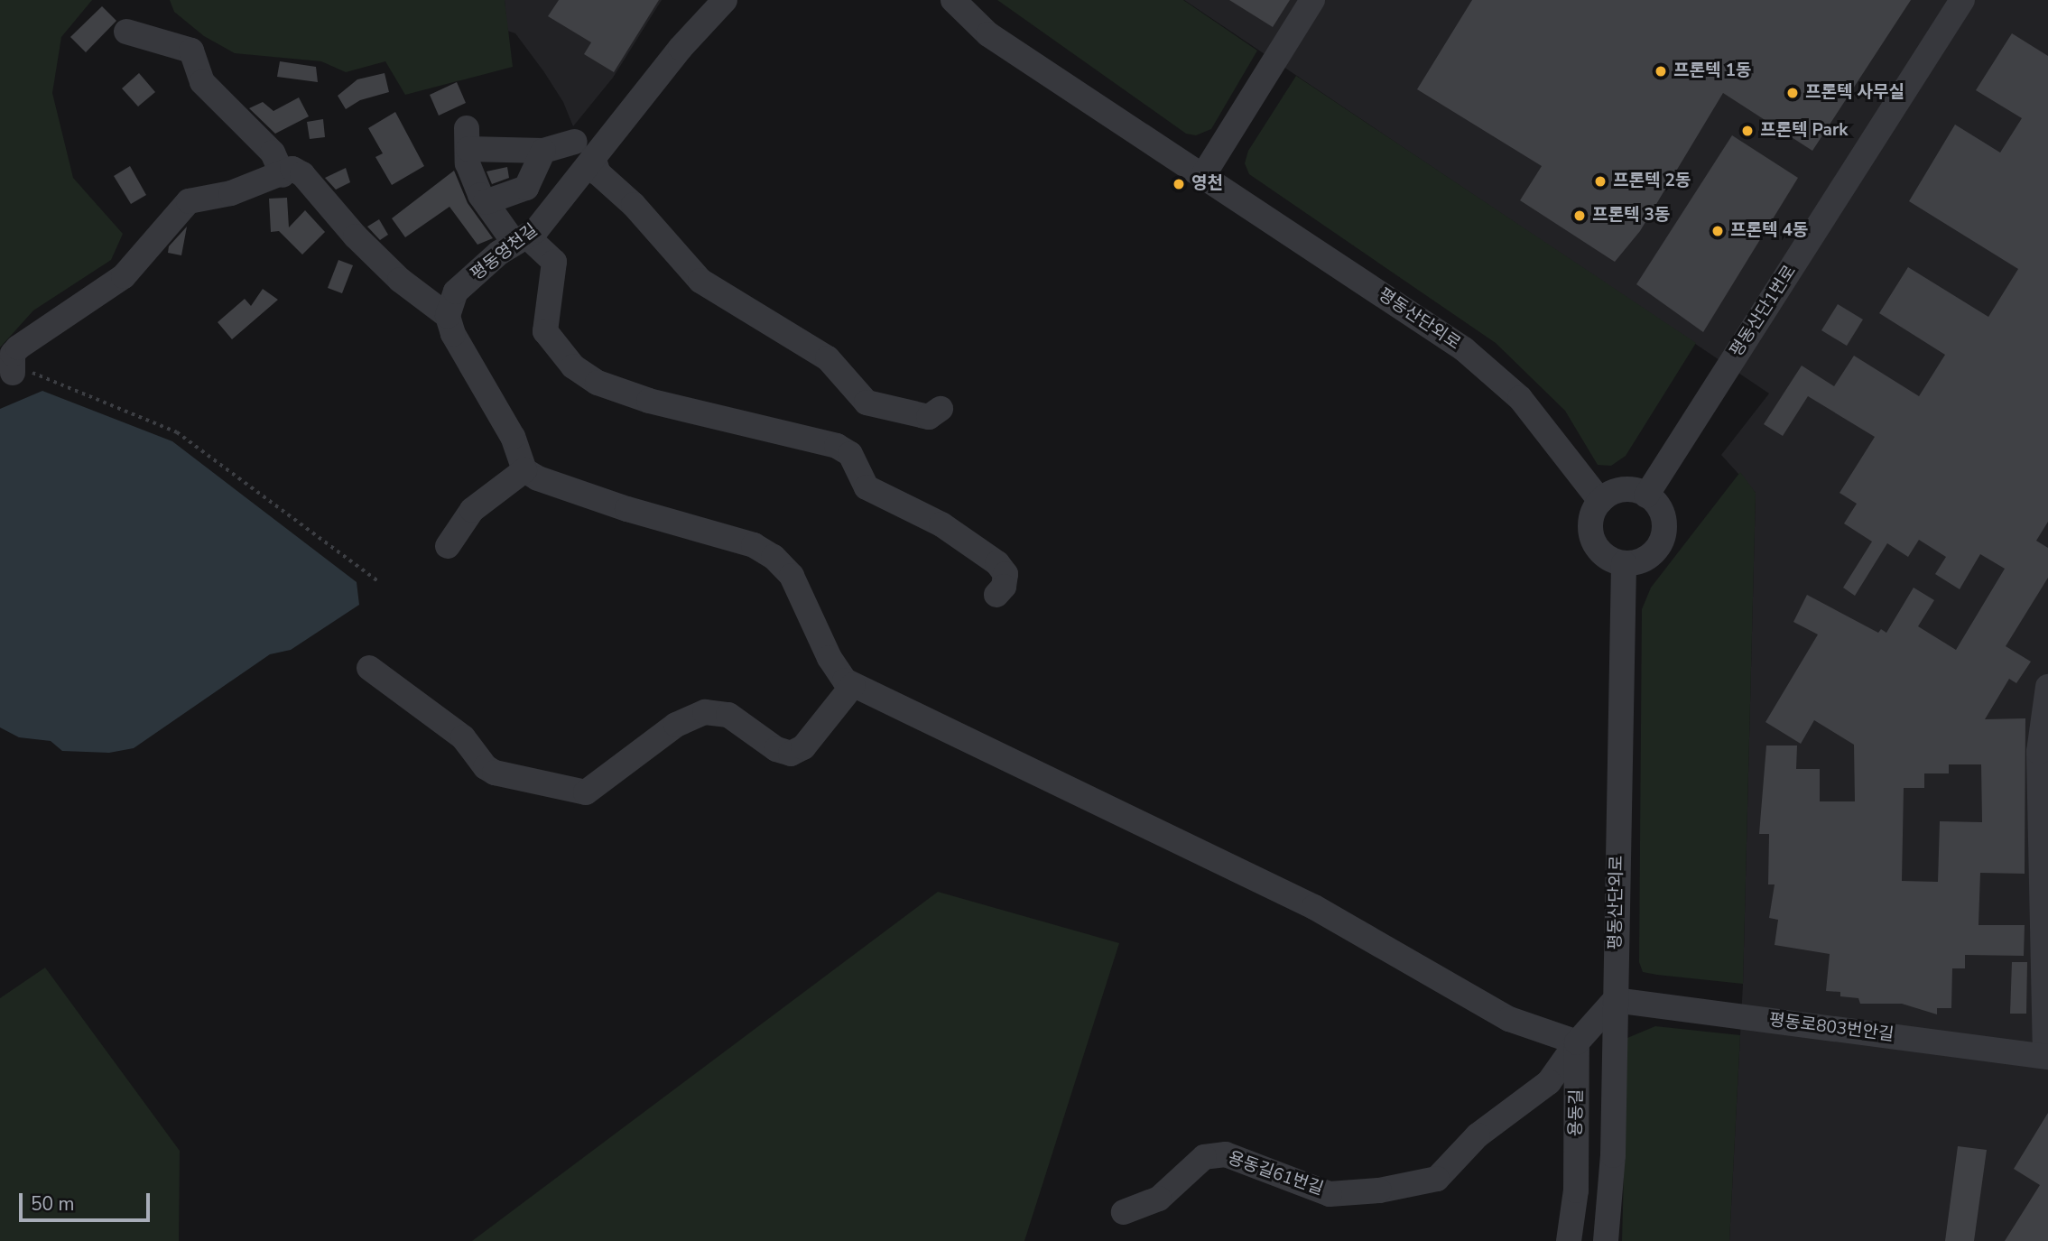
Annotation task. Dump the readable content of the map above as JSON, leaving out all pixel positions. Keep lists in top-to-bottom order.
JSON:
{
  "streets": {
    "street": [
      "평동영천길",
      "평동산단1번로",
      "평동산단외로",
      "평동로803번안길",
      "용동길",
      "용동길61번길"
    ]
  },
  "crossings": [
    ["평동산단1번로", "평동산단외로"],
    ["평동산단외로", "평동로803번안길"],
    ["용동길", "용동길61번길"]
  ],
  "places": [
    "프론텍 1동",
    "프론텍 사무실",
    "프론텍 Park",
    "프론텍 2동",
    "영천",
    "프론텍 3동",
    "프론텍 4동"
  ],
  "scale_bar": "50 m"
}
